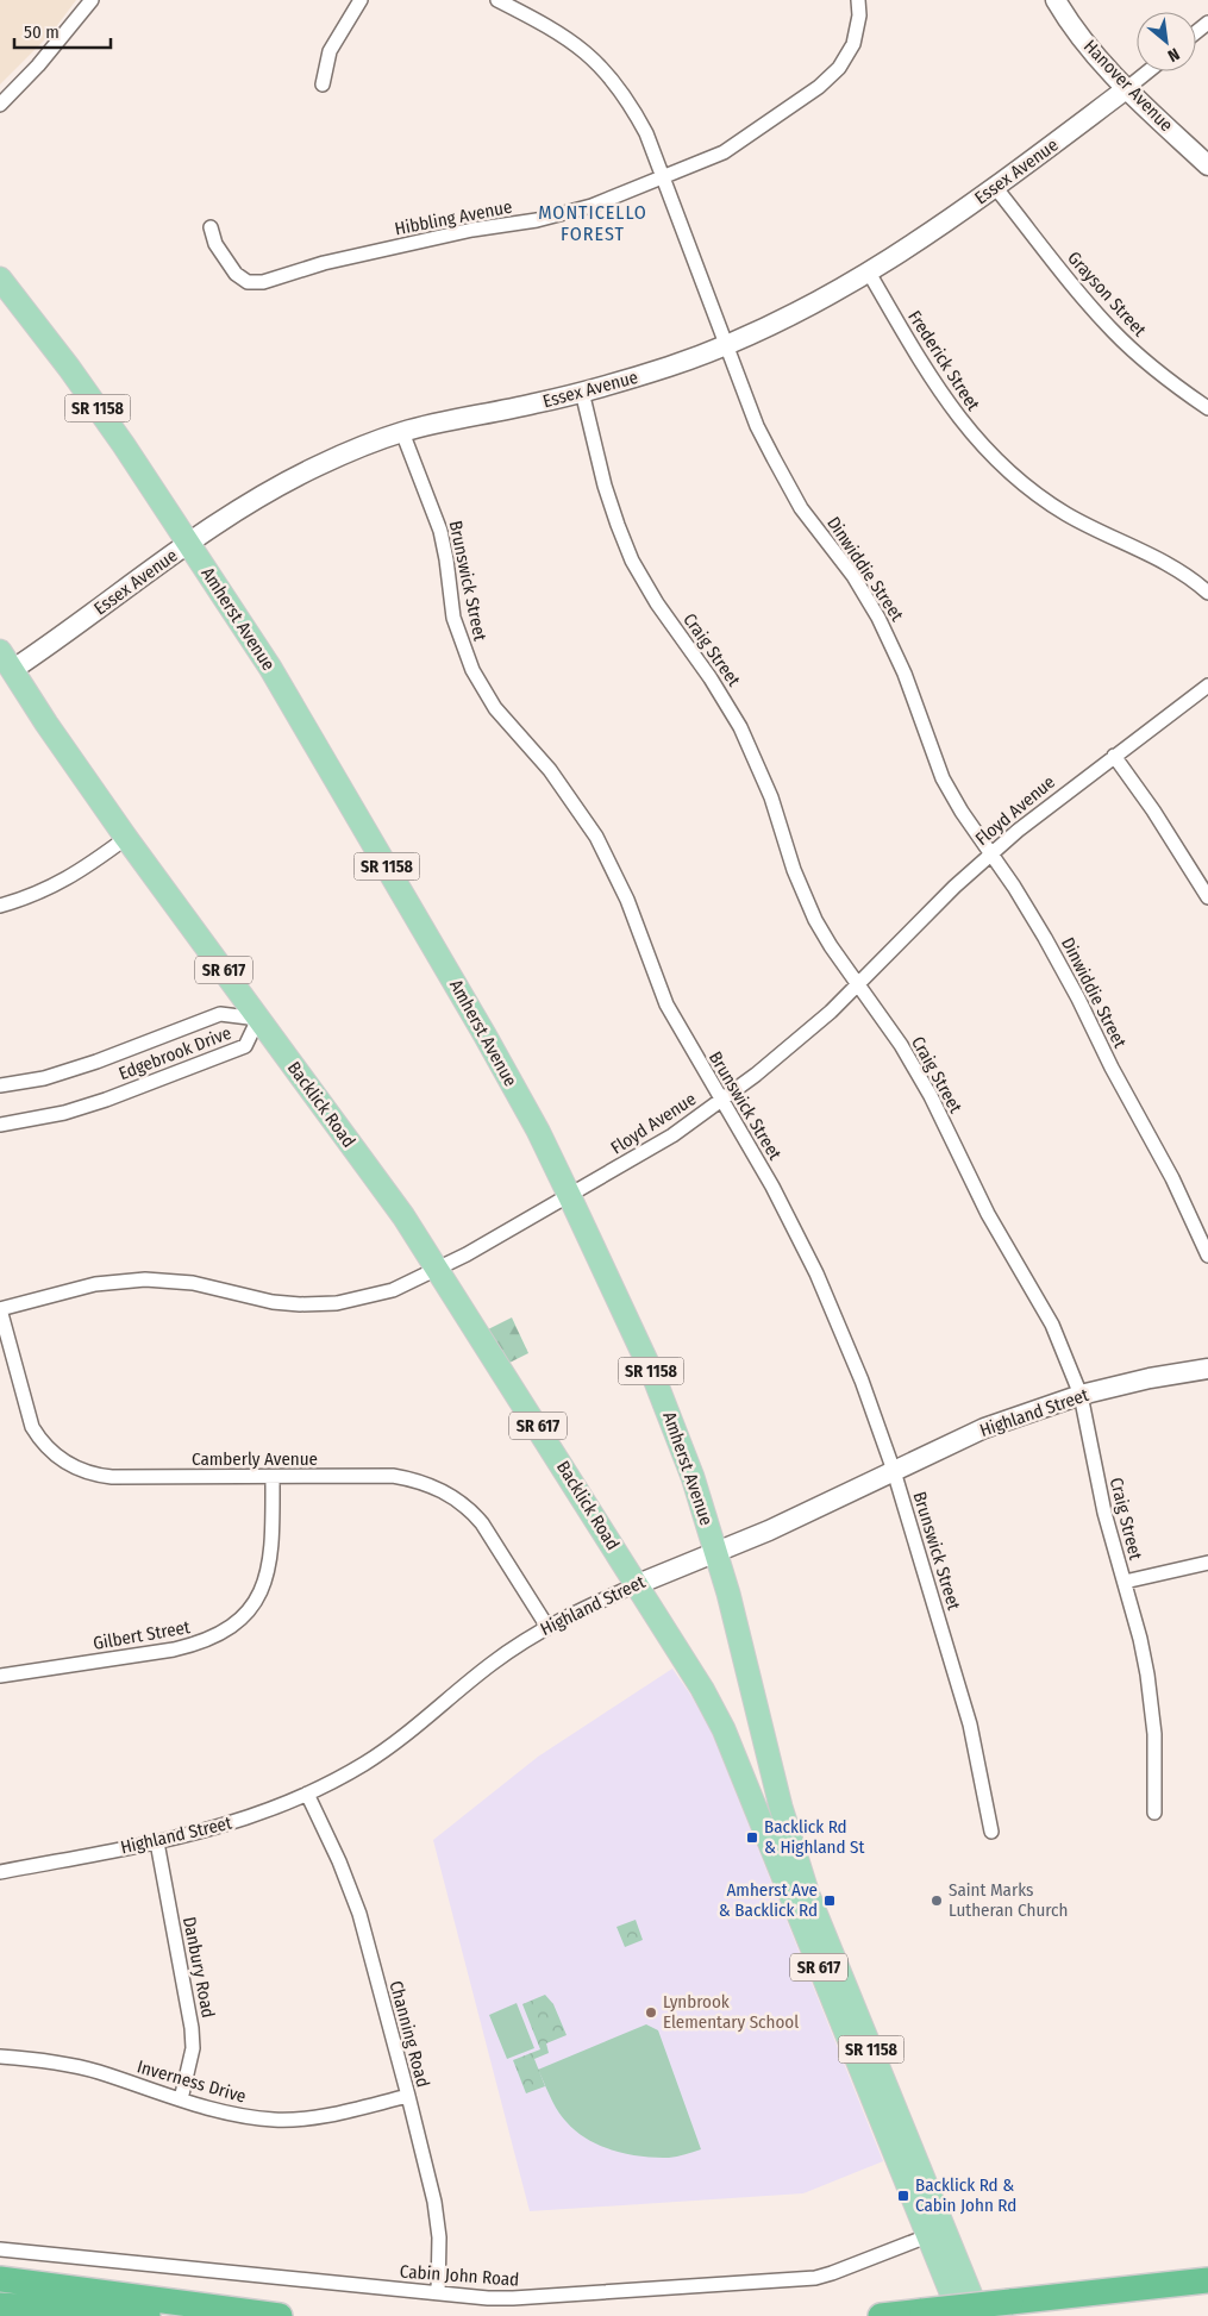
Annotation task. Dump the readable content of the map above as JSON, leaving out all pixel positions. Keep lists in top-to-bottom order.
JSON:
{
  "streets": {
    "main road": [
      "SR 1158",
      "Amherst Avenue",
      "SR 617",
      "Backlick Road"
    ],
    "street": [
      "Hanover Avenue",
      "Essex Avenue",
      "Hibbling Avenue",
      "Grayson Street",
      "Frederick Street",
      "Dinwiddie Street",
      "Brunswick Street",
      "Craig Street",
      "Floyd Avenue",
      "Edgebrook Drive",
      "Highland Street",
      "Camberly Avenue",
      "Gilbert Street",
      "Danbury Road",
      "Channing Road",
      "Inverness Drive",
      "Cabin John Road"
    ]
  },
  "crossings": [
    ["Hanover Avenue", "Essex Avenue"],
    ["Essex Avenue", "Grayson Street"],
    ["Essex Avenue", "Frederick Street"],
    ["Essex Avenue", "Dinwiddie Street"],
    ["Essex Avenue", "Brunswick Street"],
    ["Essex Avenue", "Amherst Avenue"],
    ["Essex Avenue", "Craig Street"],
    ["Essex Avenue", "Backlick Road"],
    ["Hibbling Avenue", "Dinwiddie Street"],
    ["Dinwiddie Street", "Floyd Avenue"],
    ["Brunswick Street", "Floyd Avenue"],
    ["Brunswick Street", "Highland Street"],
    ["Amherst Avenue", "Floyd Avenue"],
    ["Amherst Avenue", "Backlick Road"],
    ["Amherst Avenue", "Highland Street"],
    ["Craig Street", "Floyd Avenue"],
    ["Craig Street", "Highland Street"],
    ["Floyd Avenue", "Backlick Road"],
    ["Floyd Avenue", "Camberly Avenue"],
    ["Edgebrook Drive", "Backlick Road"],
    ["Backlick Road", "Highland Street"],
    ["Backlick Road", "Cabin John Road"],
    ["Highland Street", "Camberly Avenue"],
    ["Highland Street", "Danbury Road"],
    ["Highland Street", "Channing Road"],
    ["Camberly Avenue", "Gilbert Street"],
    ["Danbury Road", "Inverness Drive"],
    ["Channing Road", "Inverness Drive"],
    ["Channing Road", "Cabin John Road"]
  ],
  "districts": ["MONTICELLO FOREST"],
  "places": {
    "transit": ["Backlick Rd & Highland St", "Amherst Ave & Backlick Rd", "Backlick Rd & Cabin John Rd"],
    "other": ["Saint Marks Lutheran Church", "Lynbrook Elementary School"]
  },
  "scale_bar": "50 m",
  "north": "bottom right"
}
